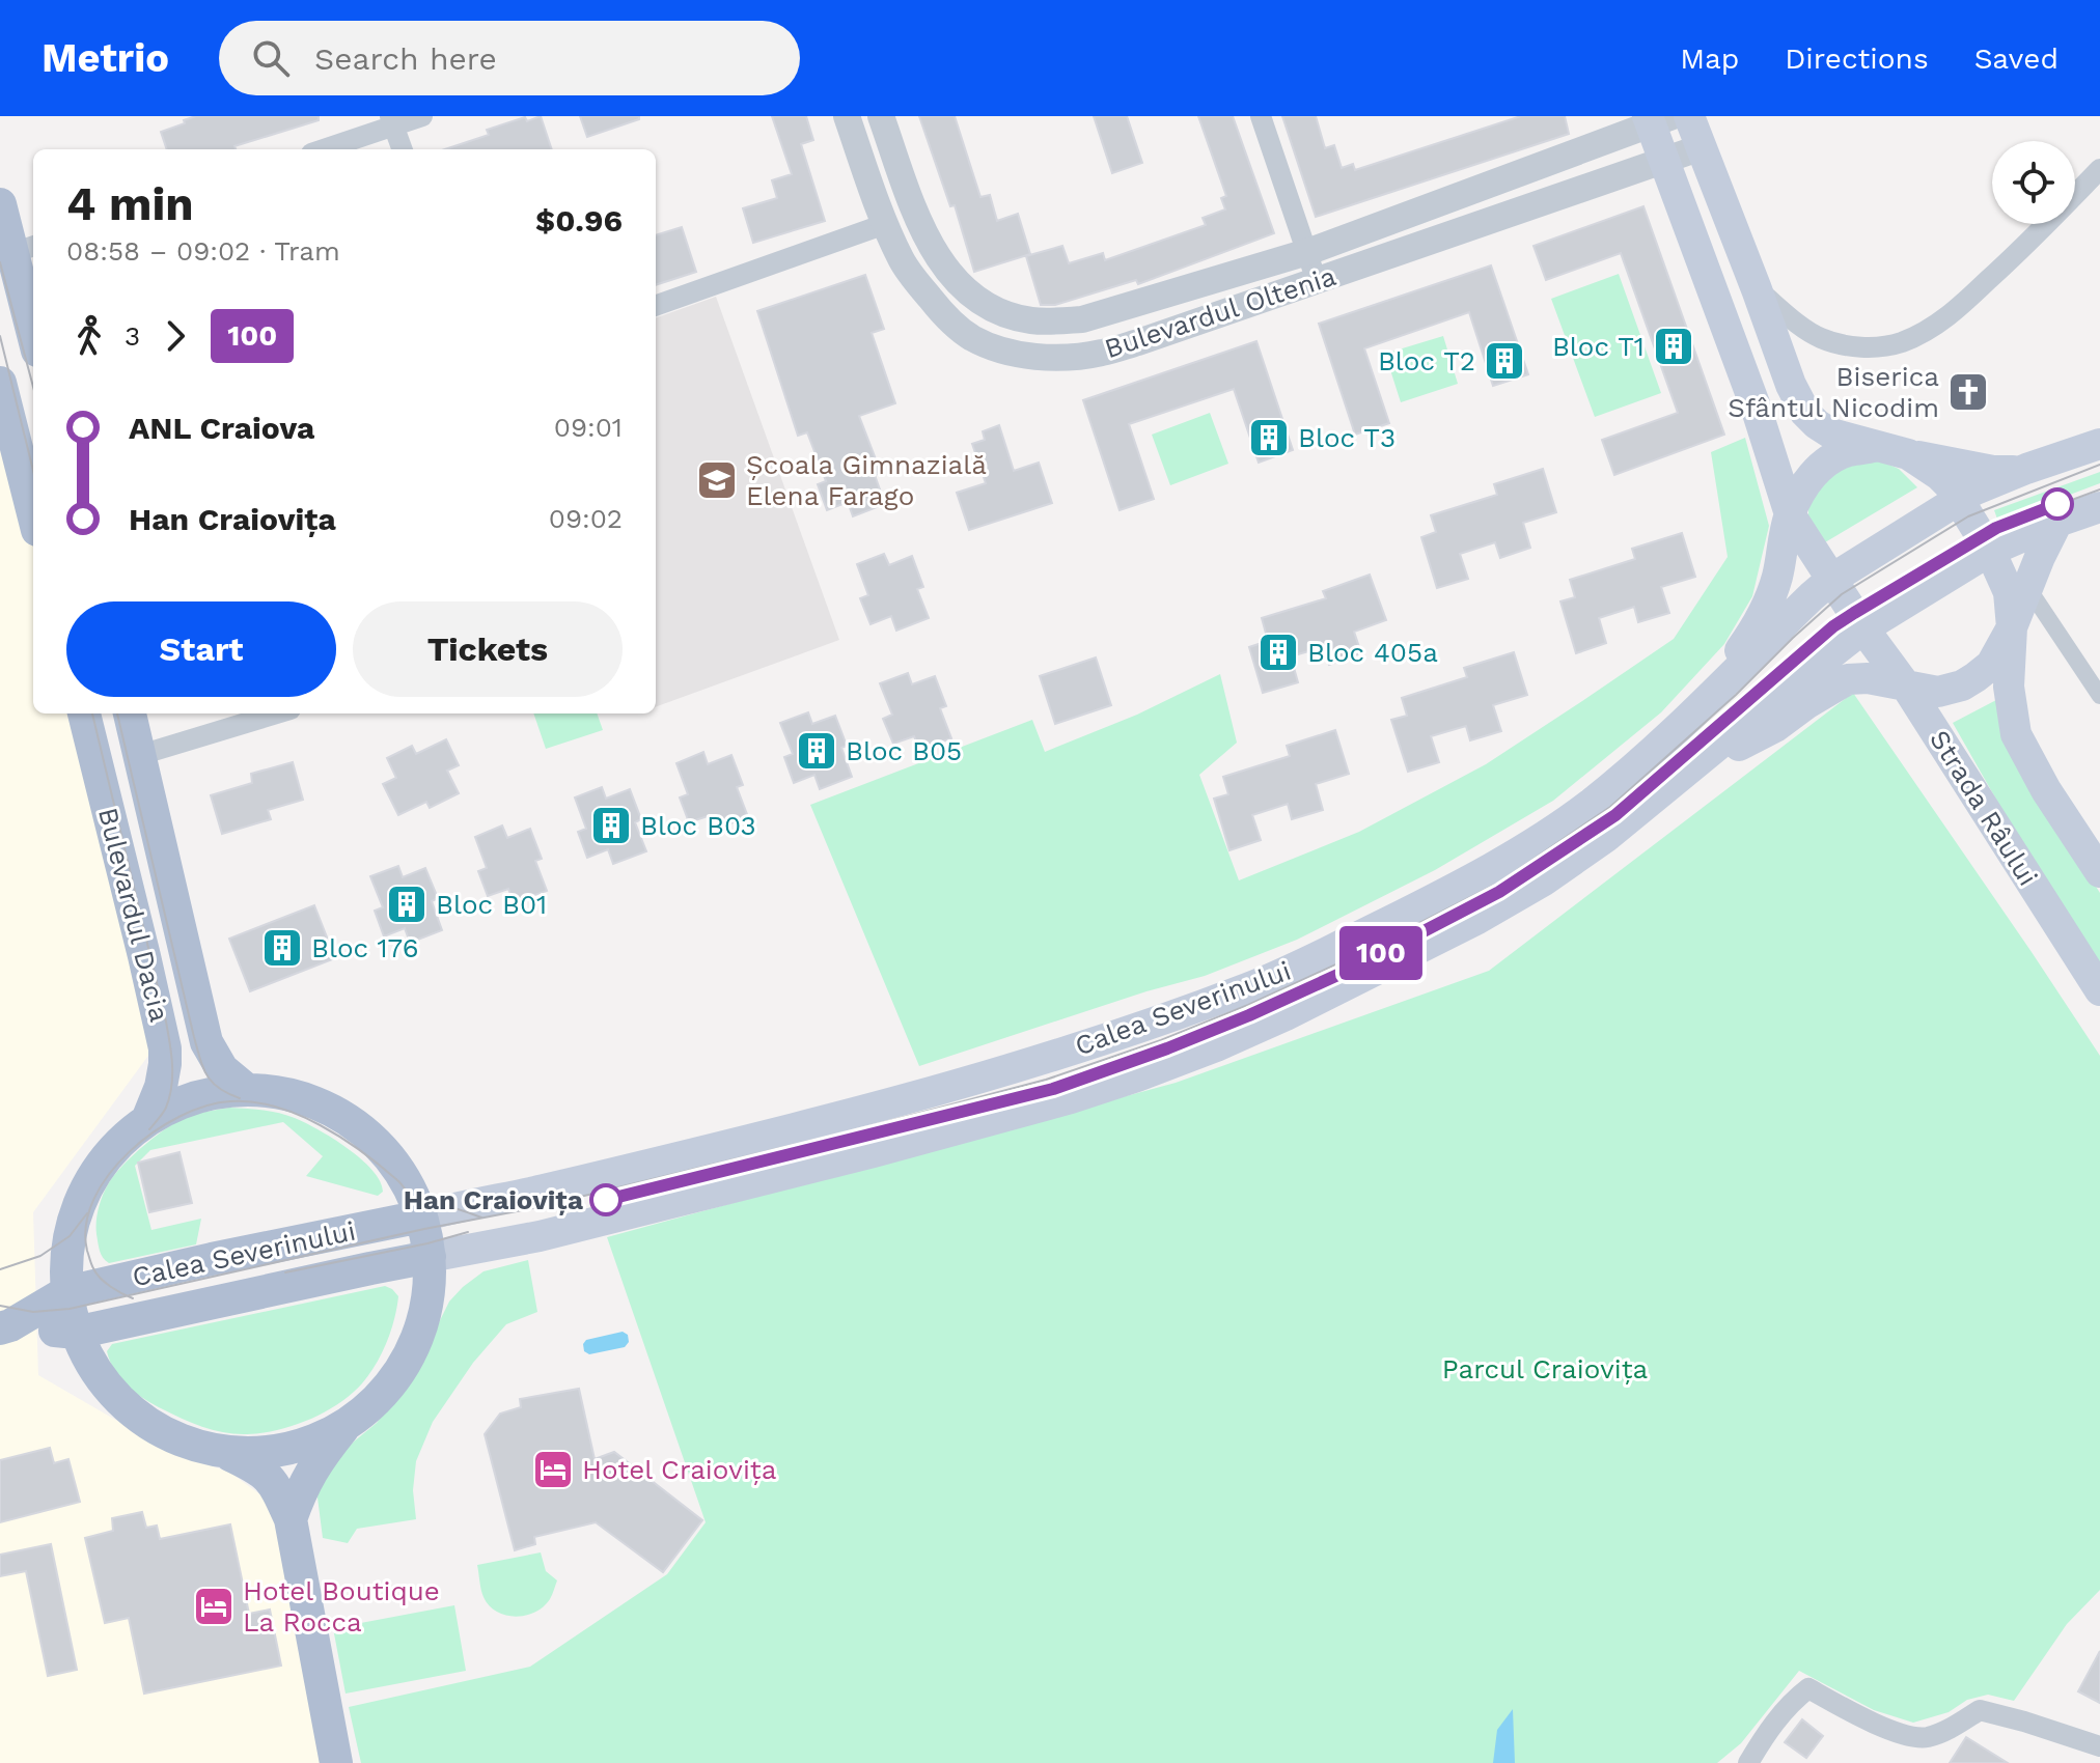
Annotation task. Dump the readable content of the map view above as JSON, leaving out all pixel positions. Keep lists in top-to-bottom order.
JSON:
{
  "streets": {
    "main road": ["Strada Râului", "Bulevardul Dacia", "Calea Severinului"],
    "street": ["Bulevardul Oltenia"]
  },
  "crossings": [
    ["Strada Râului", "Calea Severinului"],
    ["Bulevardul Dacia", "Calea Severinului"]
  ],
  "parks": ["Parcul Craiovița"],
  "places": {
    "building": [
      "Bloc T1",
      "Bloc T2",
      "Bloc T3",
      "Bloc 405a",
      "Bloc B05",
      "Bloc B03",
      "Bloc B01",
      "Bloc 176"
    ],
    "church": ["Biserica Sfântul Nicodim"],
    "school or university": ["Școala Gimnazială Elena Farago"],
    "other": ["Han Craiovița"],
    "hotel": ["Hotel Craiovița", "Hotel Boutique La Rocca"]
  },
  "lines": ["tram line 100"],
  "page": {
    "header": "Metrio",
    "search": "Search here",
    "nav": ["Map", "Directions", "Saved"],
    "on_map": "100",
    "heading": ["4 min", "08:58 – 09:02 · Tram", "$0.96"],
    "legs": ["3", "100"],
    "list": [
      {
        "name": "ANL Craiova",
        "value": "09:01"
      },
      {
        "name": "Han Craiovița",
        "value": "09:02"
      }
    ],
    "buttons": ["Start", "Tickets"]
  }
}
